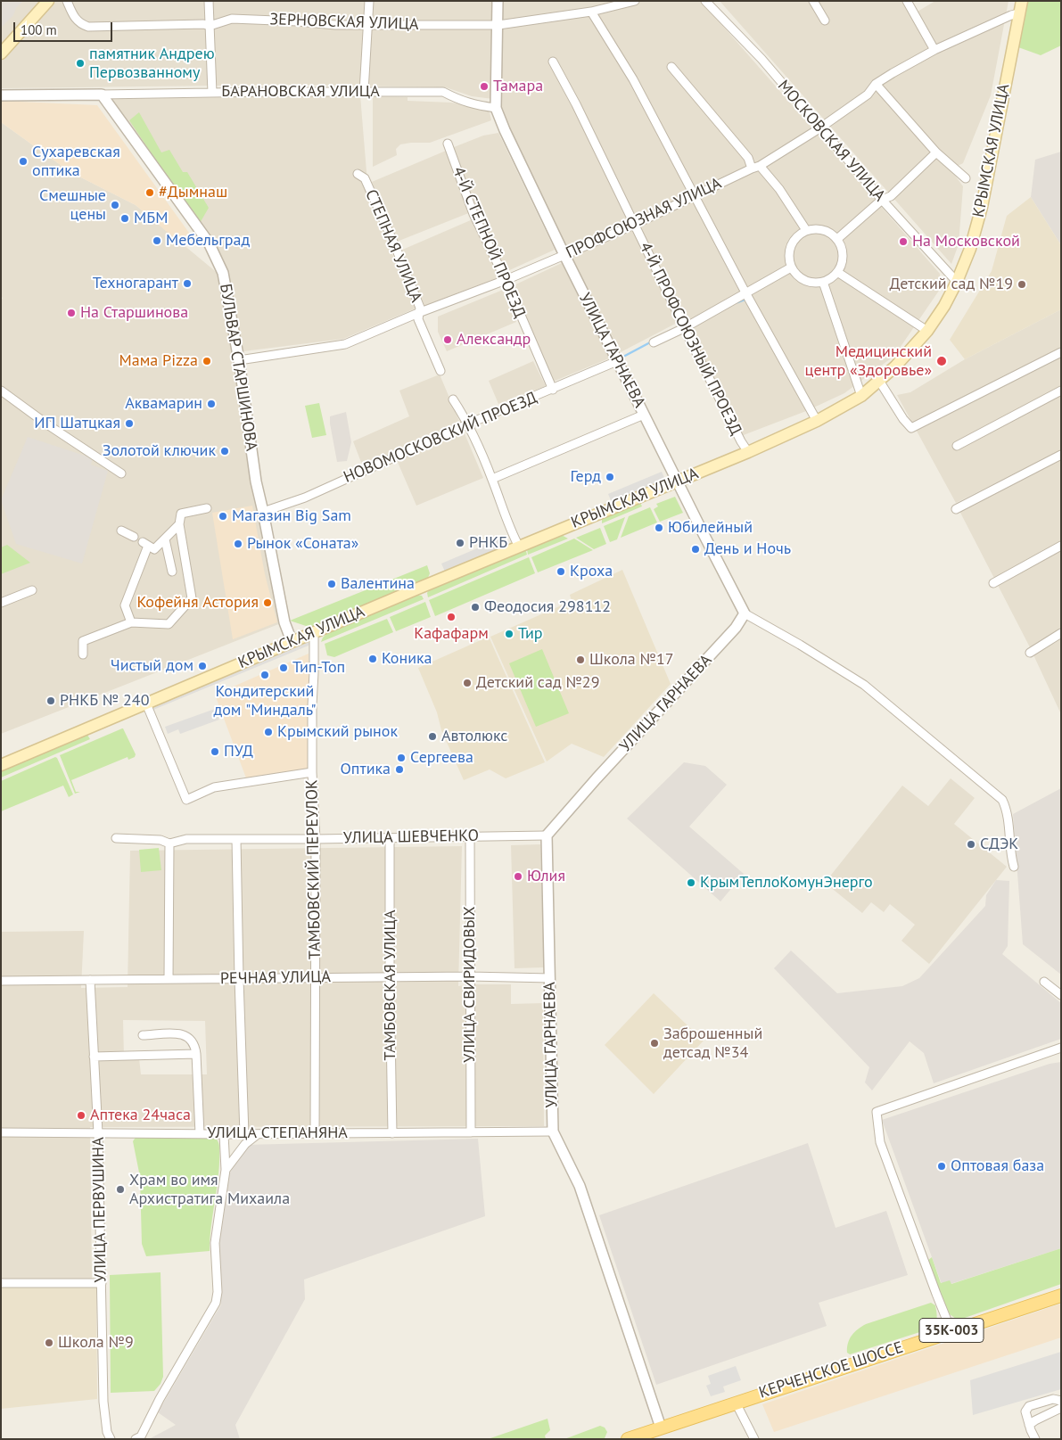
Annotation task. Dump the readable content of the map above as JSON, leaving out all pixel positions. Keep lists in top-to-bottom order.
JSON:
{
  "streets": {
    "main road": ["КРЫМСКАЯ УЛИЦА", "35К-003", "КЕРЧЕНСКОЕ ШОССЕ"],
    "street": [
      "ЗЕРНОВСКАЯ УЛИЦА",
      "БАРАНОВСКАЯ УЛИЦА",
      "МОСКОВСКАЯ УЛИЦА",
      "ПРОФСОЮЗНАЯ УЛИЦА",
      "4-Й СТЕПНОЙ ПРОЕЗД",
      "СТЕПНАЯ УЛИЦА",
      "4-Й ПРОФСОЮЗНЫЙ ПРОЕЗД",
      "УЛИЦА ГАРНАЕВА",
      "БУЛЬВАР СТАРШИНОВА",
      "НОВОМОСКОВСКИЙ ПРОЕЗД",
      "УЛИЦА ШЕВЧЕНКО",
      "ТАМБОВСКИЙ ПЕРЕУЛОК",
      "РЕЧНАЯ УЛИЦА",
      "УЛИЦА СВИРИДОВЫХ",
      "ТАМБОВСКАЯ УЛИЦА",
      "УЛИЦА СТЕПАНЯНА",
      "УЛИЦА ПЕРВУШИНА"
    ]
  },
  "crossings": [
    ["ЗЕРНОВСКАЯ УЛИЦА", "УЛИЦА ГАРНАЕВА"],
    ["БАРАНОВСКАЯ УЛИЦА", "УЛИЦА ГАРНАЕВА"],
    ["БАРАНОВСКАЯ УЛИЦА", "БУЛЬВАР СТАРШИНОВА"],
    ["МОСКОВСКАЯ УЛИЦА", "КРЫМСКАЯ УЛИЦА"],
    ["МОСКОВСКАЯ УЛИЦА", "ПРОФСОЮЗНАЯ УЛИЦА"],
    ["КРЫМСКАЯ УЛИЦА", "ПРОФСОЮЗНАЯ УЛИЦА"],
    ["КРЫМСКАЯ УЛИЦА", "4-Й ПРОФСОЮЗНЫЙ ПРОЕЗД"],
    ["КРЫМСКАЯ УЛИЦА", "УЛИЦА ГАРНАЕВА"],
    ["КРЫМСКАЯ УЛИЦА", "БУЛЬВАР СТАРШИНОВА"],
    ["КРЫМСКАЯ УЛИЦА", "ТАМБОВСКИЙ ПЕРЕУЛОК"],
    ["ПРОФСОЮЗНАЯ УЛИЦА", "4-Й СТЕПНОЙ ПРОЕЗД"],
    ["ПРОФСОЮЗНАЯ УЛИЦА", "СТЕПНАЯ УЛИЦА"],
    ["ПРОФСОЮЗНАЯ УЛИЦА", "4-Й ПРОФСОЮЗНЫЙ ПРОЕЗД"],
    ["ПРОФСОЮЗНАЯ УЛИЦА", "УЛИЦА ГАРНАЕВА"],
    ["ПРОФСОЮЗНАЯ УЛИЦА", "БУЛЬВАР СТАРШИНОВА"],
    ["4-Й СТЕПНОЙ ПРОЕЗД", "НОВОМОСКОВСКИЙ ПРОЕЗД"],
    ["УЛИЦА ГАРНАЕВА", "НОВОМОСКОВСКИЙ ПРОЕЗД"],
    ["УЛИЦА ГАРНАЕВА", "УЛИЦА ШЕВЧЕНКО"],
    ["УЛИЦА ГАРНАЕВА", "РЕЧНАЯ УЛИЦА"],
    ["УЛИЦА ГАРНАЕВА", "УЛИЦА СТЕПАНЯНА"],
    ["УЛИЦА ГАРНАЕВА", "КЕРЧЕНСКОЕ ШОССЕ"],
    ["БУЛЬВАР СТАРШИНОВА", "НОВОМОСКОВСКИЙ ПРОЕЗД"],
    ["УЛИЦА ШЕВЧЕНКО", "ТАМБОВСКИЙ ПЕРЕУЛОК"],
    ["УЛИЦА ШЕВЧЕНКО", "УЛИЦА СВИРИДОВЫХ"],
    ["УЛИЦА ШЕВЧЕНКО", "ТАМБОВСКАЯ УЛИЦА"],
    ["ТАМБОВСКИЙ ПЕРЕУЛОК", "РЕЧНАЯ УЛИЦА"],
    ["ТАМБОВСКИЙ ПЕРЕУЛОК", "УЛИЦА СТЕПАНЯНА"],
    ["РЕЧНАЯ УЛИЦА", "УЛИЦА СВИРИДОВЫХ"],
    ["РЕЧНАЯ УЛИЦА", "ТАМБОВСКАЯ УЛИЦА"],
    ["РЕЧНАЯ УЛИЦА", "УЛИЦА ПЕРВУШИНА"],
    ["УЛИЦА СВИРИДОВЫХ", "УЛИЦА СТЕПАНЯНА"],
    ["ТАМБОВСКАЯ УЛИЦА", "УЛИЦА СТЕПАНЯНА"],
    ["УЛИЦА СТЕПАНЯНА", "УЛИЦА ПЕРВУШИНА"]
  ],
  "places": [
    "памятник Андрею Первозванному",
    "Тамара",
    "Сухаревская оптика",
    "#Дымнаш",
    "Смешные цены",
    "МБМ",
    "Мебельград",
    "На Московской",
    "Техногарант",
    "Детский сад №19",
    "На Старшинова",
    "Александр",
    "Мама Pizza",
    "Медицинский центр «Здоровье»",
    "Аквамарин",
    "ИП Шатцкая",
    "Золотой ключик",
    "Герд",
    "Магазин Big Sam",
    "Юбилейный",
    "РНКБ",
    "Рынок «Соната»",
    "День и Ночь",
    "Кроха",
    "Валентина",
    "Кофейня Астория",
    "Феодосия 298112",
    "Кафафарм",
    "Тир",
    "Коника",
    "Школа №17",
    "Чистый дом",
    "Тип-Топ",
    "Кондитерский дом \"Миндаль\"",
    "Детский сад №29",
    "РНКБ № 240",
    "Крымский рынок",
    "Автолюкс",
    "ПУД",
    "Сергеева",
    "Оптика",
    "СДЭК",
    "Юлия",
    "КрымТеплоКомунЭнерго",
    "Заброшенный детсад №34",
    "Аптека 24часа",
    "Оптовая база",
    "Храм во имя Архистратига Михаила",
    "Школа №9"
  ],
  "scale_bar": "100 m"
}
